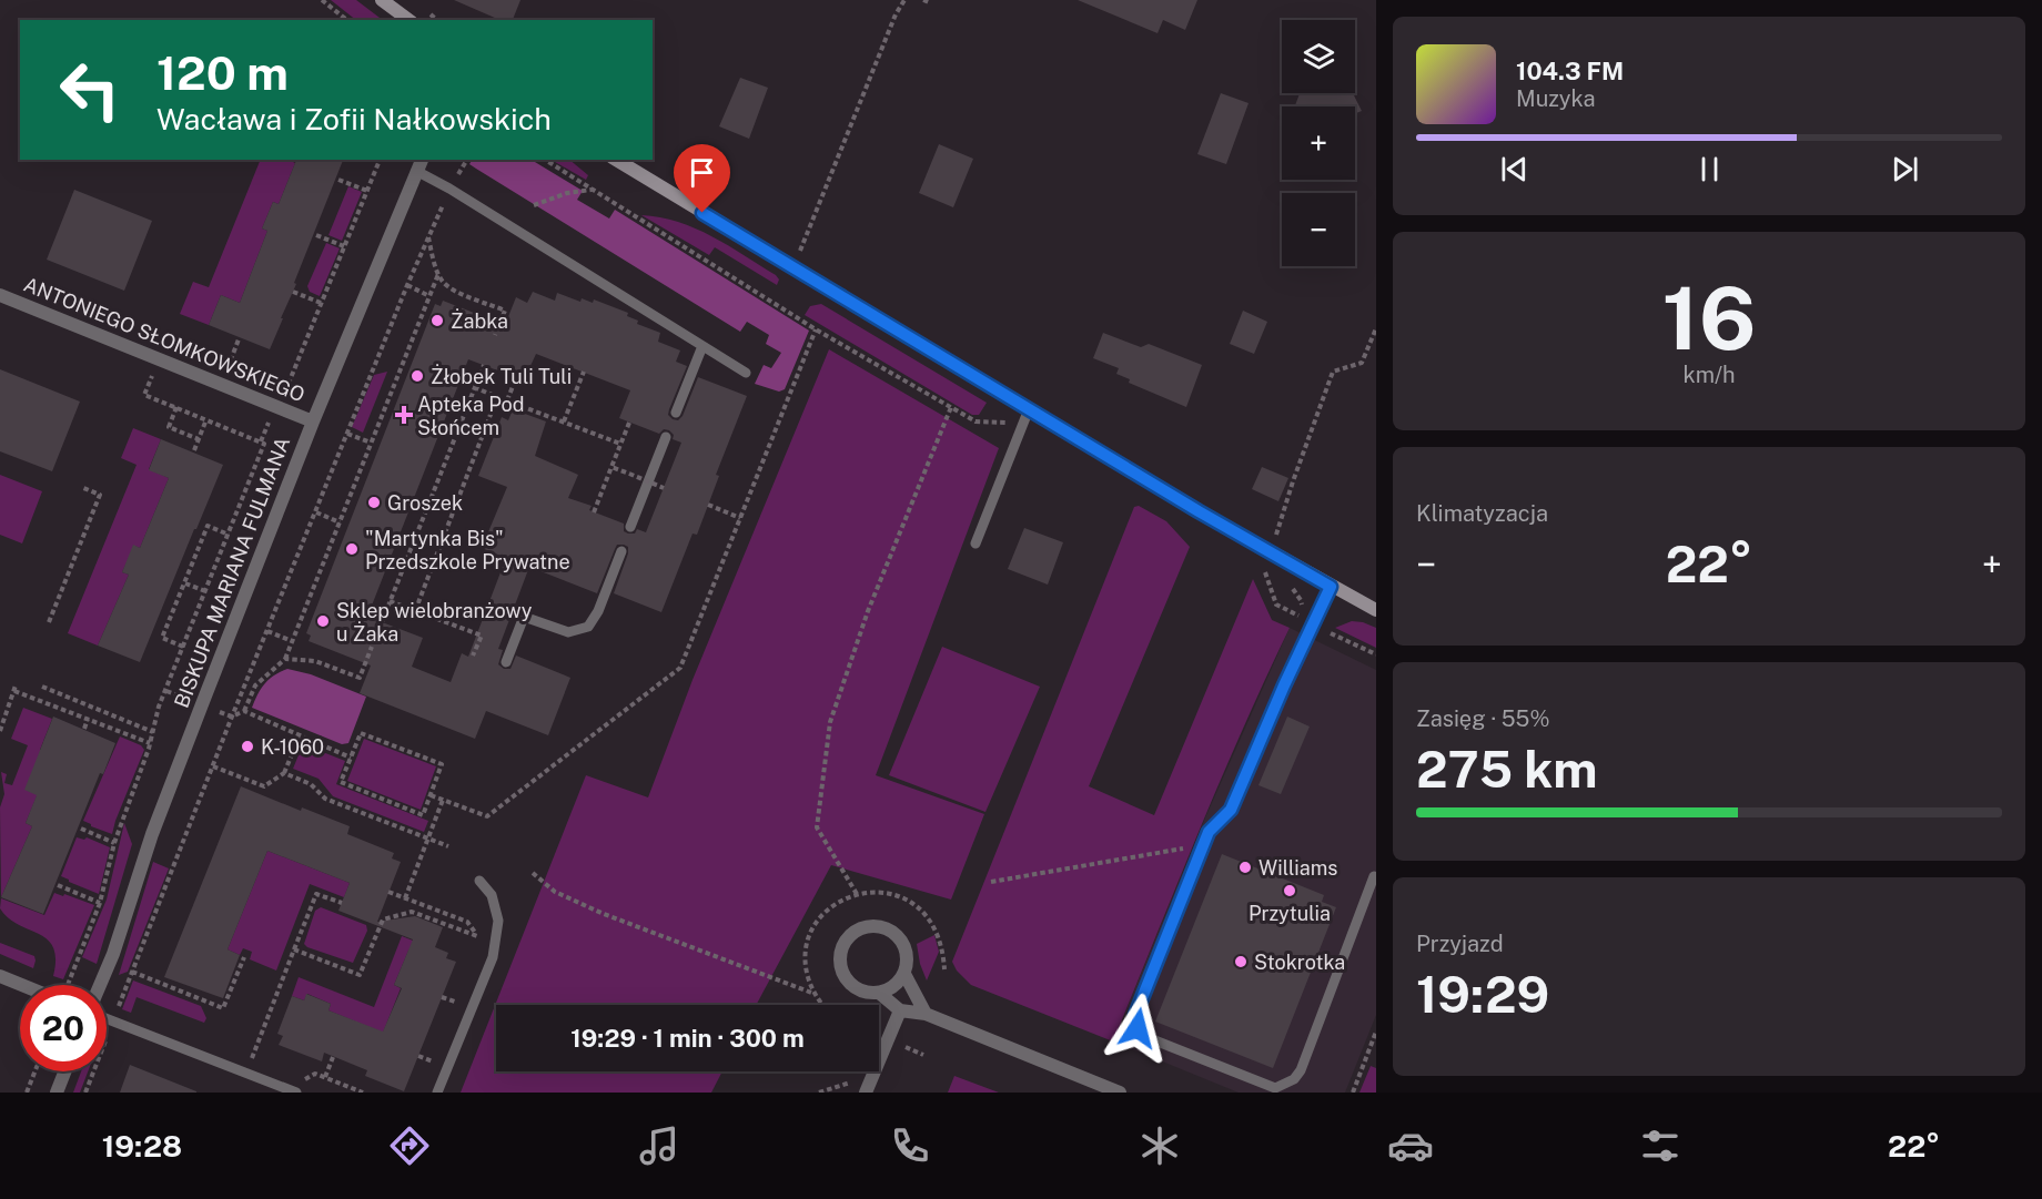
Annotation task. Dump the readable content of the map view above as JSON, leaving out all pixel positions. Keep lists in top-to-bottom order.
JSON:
{
  "streets": {
    "street": ["ANTONIEGO SŁOMKOWSKIEGO", "BISKUPA MARIANA FULMANA"]
  },
  "crossings": [
    ["ANTONIEGO SŁOMKOWSKIEGO", "BISKUPA MARIANA FULMANA"]
  ],
  "places": {
    "other": [
      "Żabka",
      "Żłobek Tuli Tuli",
      "Groszek",
      "\"Martynka Bis\" Przedszkole Prywatne",
      "Sklep wielobranżowy u Żaka",
      "K-1060",
      "Williams",
      "Przytulia",
      "Stokrotka"
    ],
    "health": ["Apteka Pod Słońcem"]
  },
  "page": {
    "map_buttons": ["+", "−"],
    "turn": ["120 m", "Wacława i Zofii Nałkowskich"],
    "song": ["104.3 FM", "Muzyka"],
    "tile": [
      ["16", "km/h"],
      "Klimatyzacja",
      ["Zasięg · 55%", "275 km"],
      ["Przyjazd", "19:29"]
    ],
    "heat": ["−", "22°", "+"],
    "limit": "20",
    "trip": "19:29 · 1 min · 300 m",
    "tabs": ["19:28", "22°"]
  }
}
